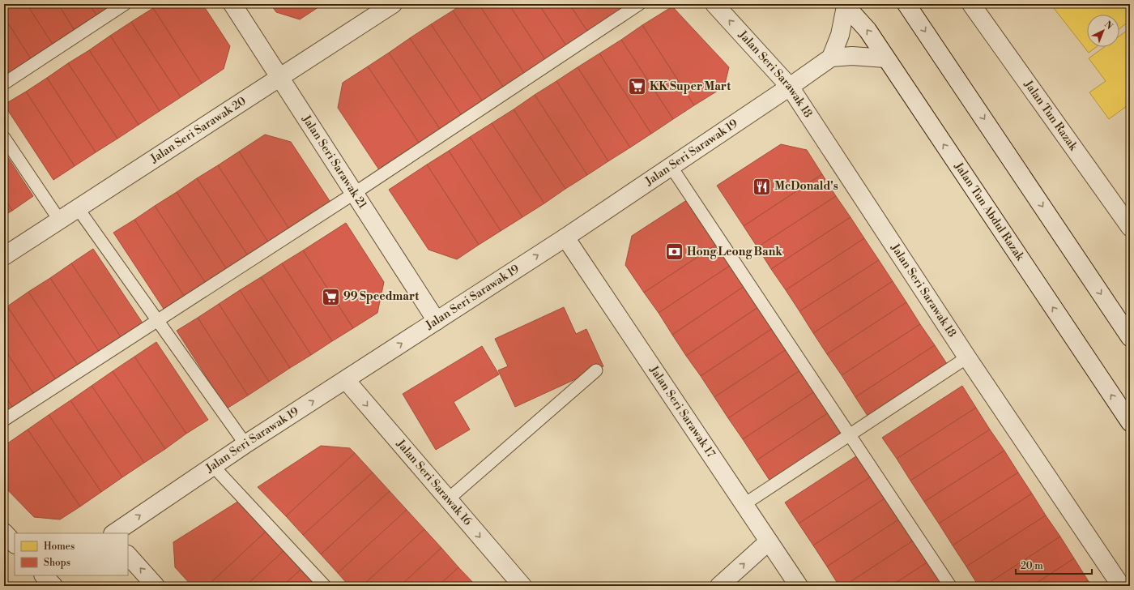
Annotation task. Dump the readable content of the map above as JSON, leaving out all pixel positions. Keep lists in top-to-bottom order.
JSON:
{
  "streets": {
    "street": [
      "Jalan Seri Sarawak 18",
      "Jalan Tun Razak",
      "Jalan Seri Sarawak 20",
      "Jalan Seri Sarawak 19",
      "Jalan Seri Sarawak 21",
      "Jalan Tun Abdul Razak",
      "Jalan Seri Sarawak 17",
      "Jalan Seri Sarawak 16"
    ]
  },
  "crossings": [
    ["Jalan Seri Sarawak 18", "Jalan Seri Sarawak 19"],
    ["Jalan Seri Sarawak 20", "Jalan Seri Sarawak 21"],
    ["Jalan Seri Sarawak 19", "Jalan Seri Sarawak 21"],
    ["Jalan Seri Sarawak 19", "Jalan Seri Sarawak 17"],
    ["Jalan Seri Sarawak 19", "Jalan Seri Sarawak 16"]
  ],
  "one_way": ["Jalan Seri Sarawak 19", "Jalan Seri Sarawak 16"],
  "places": {
    "supermarket": ["KK Super Mart", "99 Speedmart"],
    "restaurant": ["McDonald's"],
    "bank": ["Hong Leong Bank"]
  },
  "legend": ["Homes", "Shops"],
  "scale_bar": "20 m",
  "north": "top right"
}
